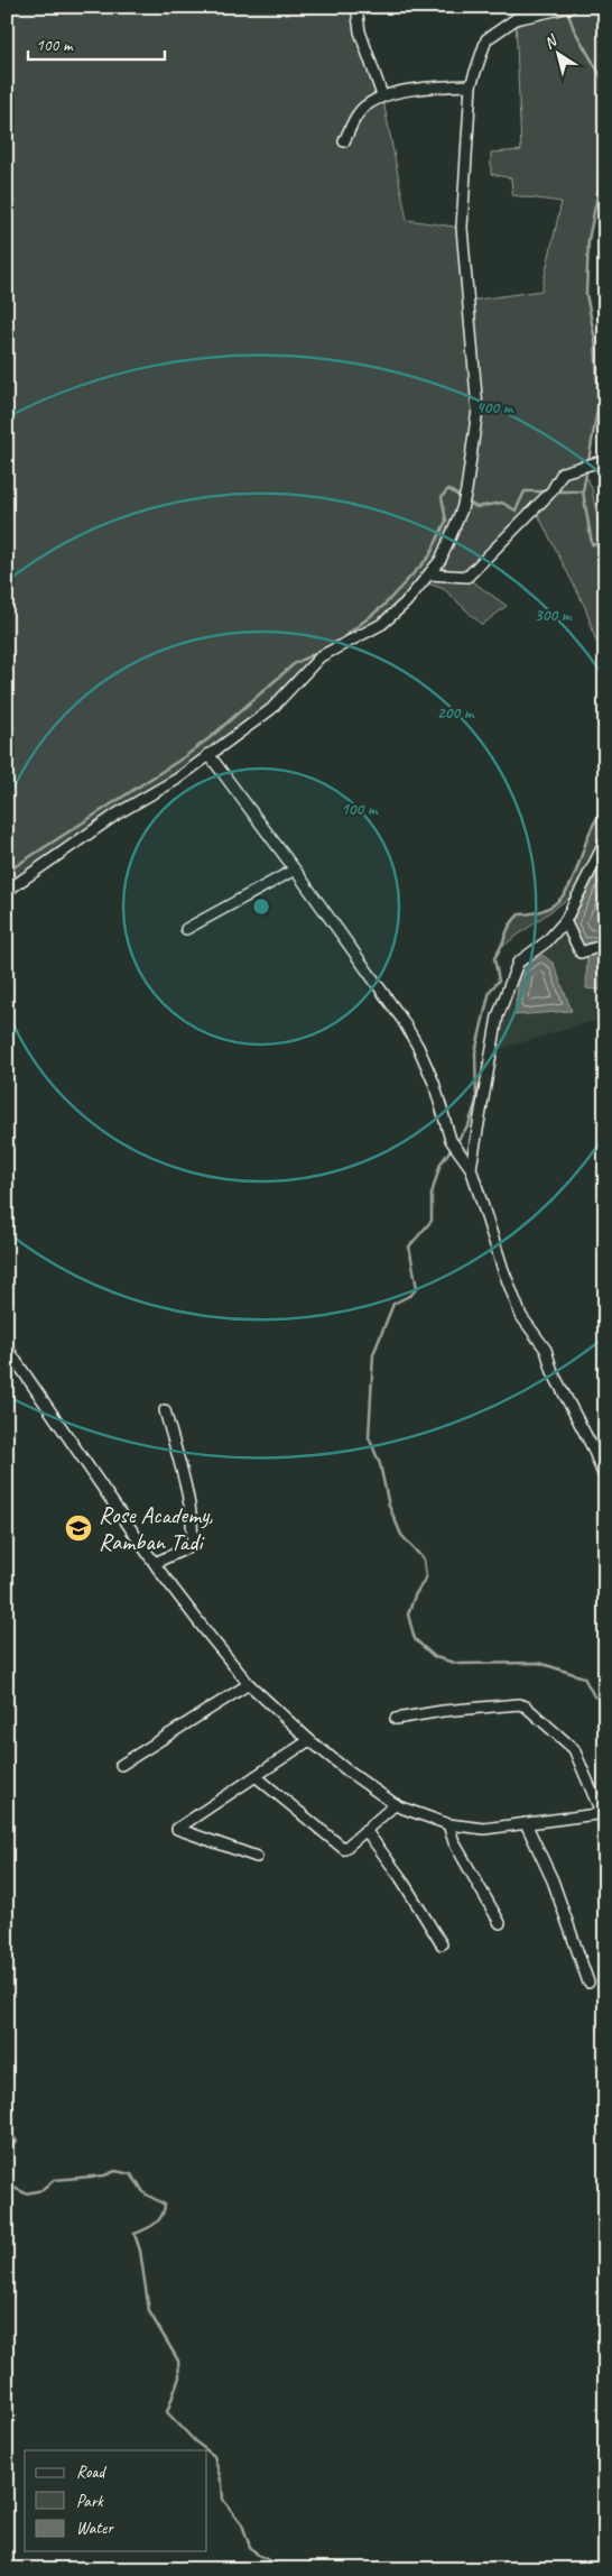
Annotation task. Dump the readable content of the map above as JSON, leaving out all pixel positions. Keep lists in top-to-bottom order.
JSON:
{
  "places": {
    "school or university": ["Rose Academy, Ramban Tadi"]
  },
  "legend": ["Road", "Park", "Water"],
  "scale_bar": "100 m",
  "north": "top left",
  "rings": [
    "400 m",
    "300 m",
    "200 m",
    "100 m"
  ]
}
